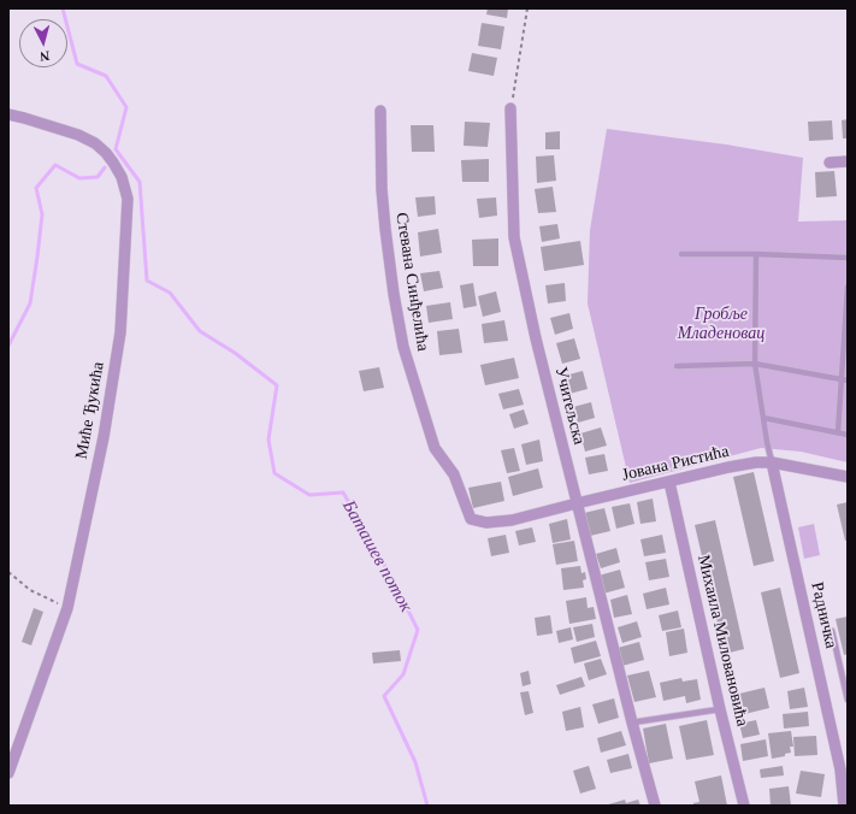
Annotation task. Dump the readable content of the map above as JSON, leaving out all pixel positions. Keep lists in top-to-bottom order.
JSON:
{
  "streets": {
    "street": [
      "Стевана Синђелића",
      "Учитељска",
      "Миће Ђукића",
      "Јована Ристића",
      "Радничка",
      "Михаила Миловановића"
    ]
  },
  "crossings": [
    ["Стевана Синђелића", "Јована Ристића"],
    ["Учитељска", "Јована Ристића"],
    ["Јована Ристића", "Радничка"],
    ["Јована Ристића", "Михаила Миловановића"]
  ],
  "water": ["Баташев поток"],
  "parks": ["Гробље Младеновац"],
  "north": "bottom"
}
